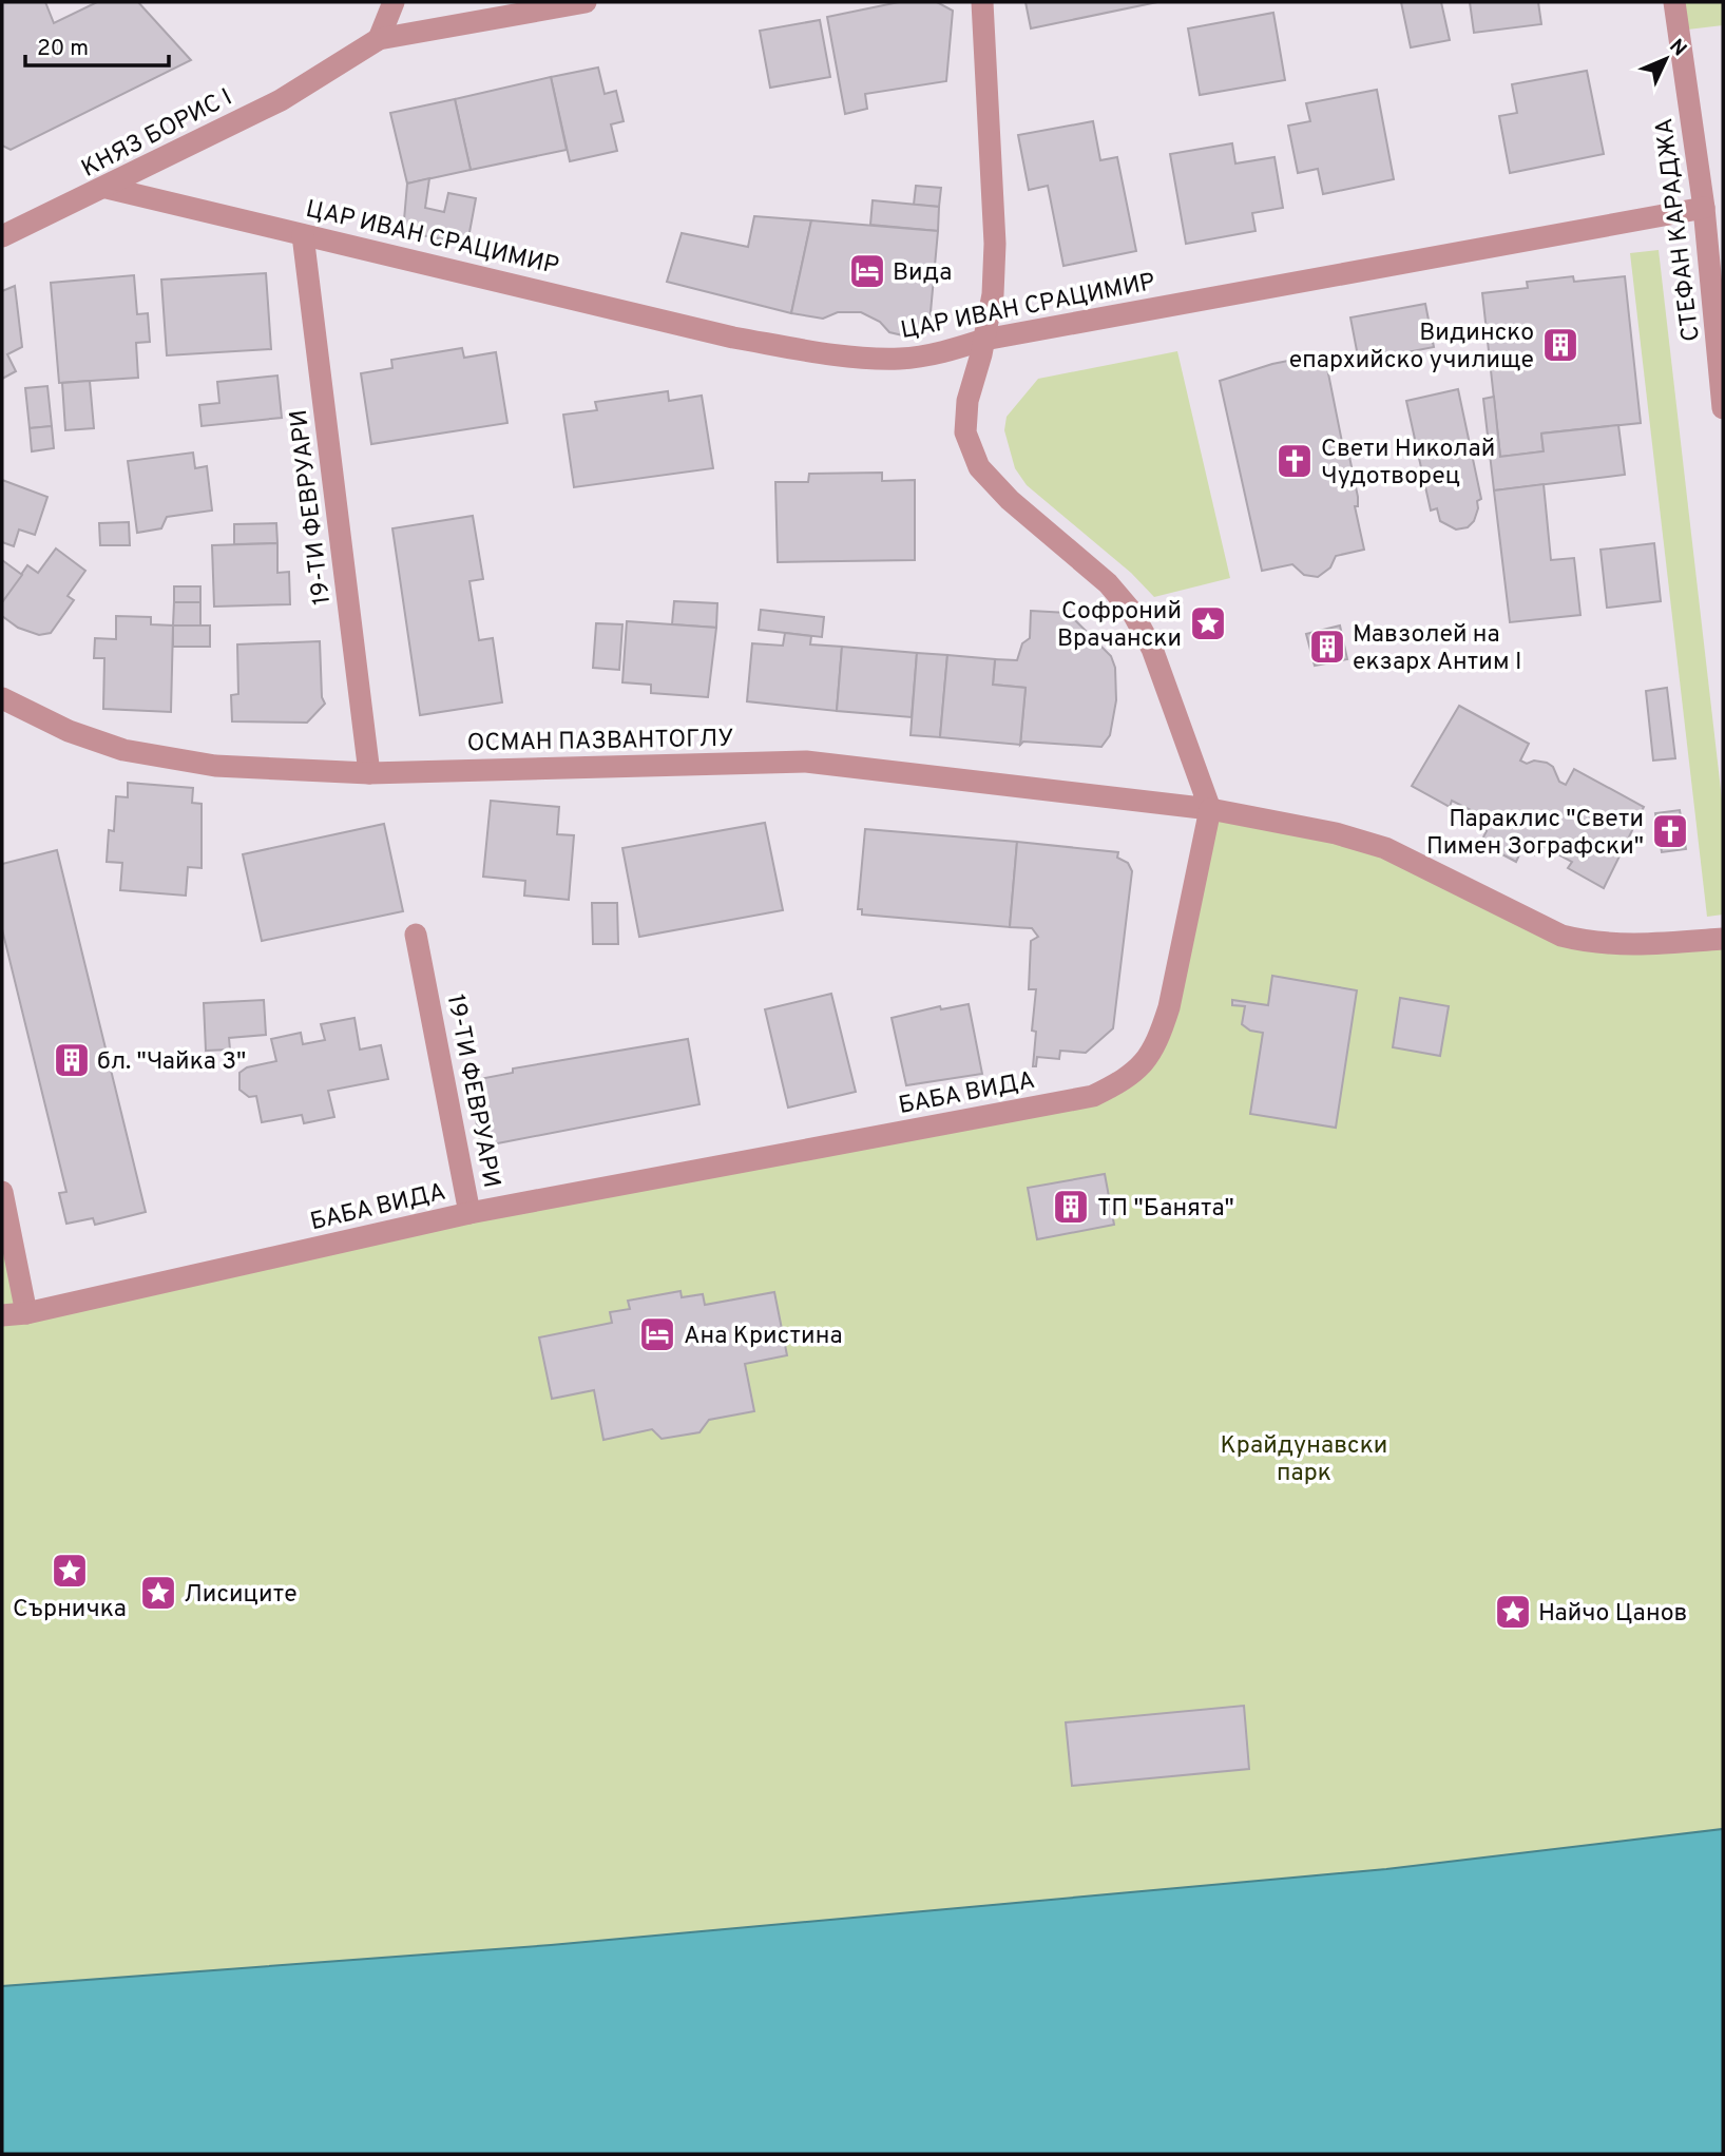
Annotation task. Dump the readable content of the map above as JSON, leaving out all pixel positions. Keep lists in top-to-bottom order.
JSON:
{
  "streets": {
    "street": [
      "КНЯЗ БОРИС I",
      "СТЕФАН КАРАДЖА",
      "ЦАР ИВАН СРАЦИМИР",
      "19-ТИ ФЕВРУАРИ",
      "ОСМАН ПАЗВАНТОГЛУ",
      "БАБА ВИДА"
    ]
  },
  "crossings": [
    ["КНЯЗ БОРИС I", "ЦАР ИВАН СРАЦИМИР"],
    ["СТЕФАН КАРАДЖА", "ЦАР ИВАН СРАЦИМИР"],
    ["ЦАР ИВАН СРАЦИМИР", "19-ТИ ФЕВРУАРИ"],
    ["19-ТИ ФЕВРУАРИ", "ОСМАН ПАЗВАНТОГЛУ"],
    ["19-ТИ ФЕВРУАРИ", "БАБА ВИДА"],
    ["ОСМАН ПАЗВАНТОГЛУ", "БАБА ВИДА"]
  ],
  "parks": ["Крайдунавски парк"],
  "places": {
    "hotel": ["Вида", "Ана Кристина"],
    "building": [
      "Видинско епархийско училище",
      "Мавзолей на екзарх Антим I",
      "бл. \"Чайка 3\"",
      "ТП \"Банята\""
    ],
    "church": ["Свети Николай Чудотворец", "Параклис \"Свети Пимен Зографски\""],
    "place": [
      "Софроний Врачански",
      "Сърничка",
      "Лисиците",
      "Найчо Цанов"
    ]
  },
  "scale_bar": "20 m",
  "north": "top right"
}
